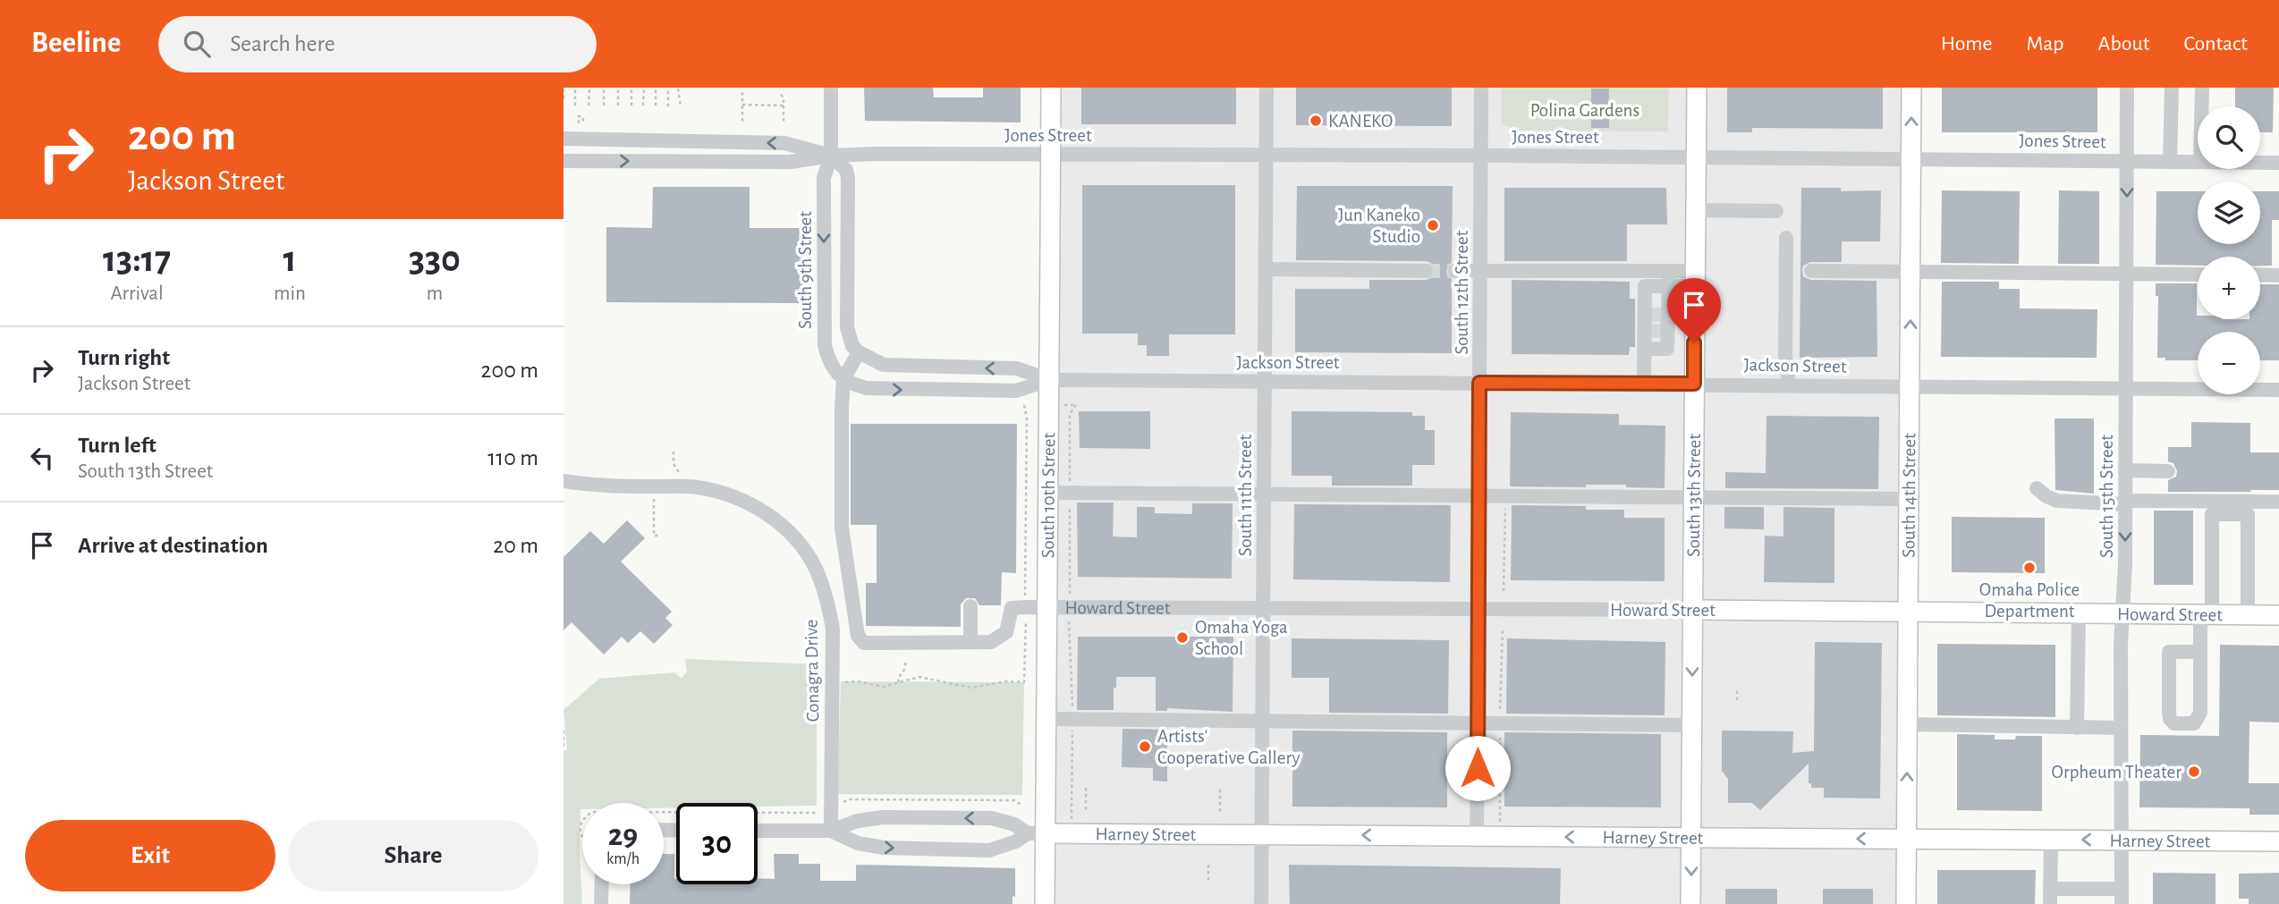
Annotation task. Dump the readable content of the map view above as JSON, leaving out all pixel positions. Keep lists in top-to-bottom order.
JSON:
{
  "streets": {
    "main road": [
      "South 13th Street",
      "South 14th Street",
      "South 10th Street",
      "Howard Street",
      "Harney Street"
    ],
    "street": [
      "Jones Street",
      "South 9th Street",
      "South 12th Street",
      "Jackson Street",
      "South 11th Street",
      "South 15th Street",
      "Conagra Drive"
    ]
  },
  "crossings": [
    ["Jones Street", "South 9th Street"],
    ["Jones Street", "South 12th Street"],
    ["Jones Street", "South 11th Street"],
    ["Jones Street", "South 13th Street"],
    ["Jones Street", "South 14th Street"],
    ["Jones Street", "South 15th Street"],
    ["South 9th Street", "Jackson Street"],
    ["South 12th Street", "Jackson Street"],
    ["South 12th Street", "Howard Street"],
    ["South 12th Street", "Harney Street"],
    ["Jackson Street", "South 11th Street"],
    ["Jackson Street", "South 13th Street"],
    ["Jackson Street", "South 14th Street"],
    ["Jackson Street", "South 10th Street"],
    ["Jackson Street", "South 15th Street"],
    ["South 11th Street", "Howard Street"],
    ["South 11th Street", "Harney Street"],
    ["South 13th Street", "Howard Street"],
    ["South 13th Street", "Harney Street"],
    ["South 14th Street", "Howard Street"],
    ["South 14th Street", "Harney Street"],
    ["South 10th Street", "Howard Street"],
    ["South 10th Street", "Harney Street"],
    ["South 15th Street", "Howard Street"],
    ["South 15th Street", "Harney Street"],
    ["Conagra Drive", "Harney Street"]
  ],
  "one_way": ["South 14th Street"],
  "parks": ["Polina Gardens"],
  "places": [
    "KANEKO",
    "Jun Kaneko Studio",
    "Omaha Police Department",
    "Omaha Yoga School",
    "Artists' Cooperative Gallery",
    "Orpheum Theater"
  ],
  "page": {
    "header": "Beeline",
    "search": "Search here",
    "nav": [
      "Home",
      "Map",
      "About",
      "Contact"
    ],
    "turn": ["200 m", "Jackson Street"],
    "map_buttons": ["+", "−"],
    "eta": [
      "13:17",
      "Arrival",
      "1",
      "min",
      "330",
      "m"
    ],
    "list": [
      {
        "name": "Turn right",
        "note": "Jackson Street",
        "value": "200 m"
      },
      {
        "name": "Turn left",
        "note": "South 13th Street",
        "value": "110 m"
      },
      {
        "name": "Arrive at destination",
        "value": "20 m"
      }
    ],
    "speed": "29 km/h",
    "limit": "30",
    "buttons": ["Exit", "Share"]
  }
}
